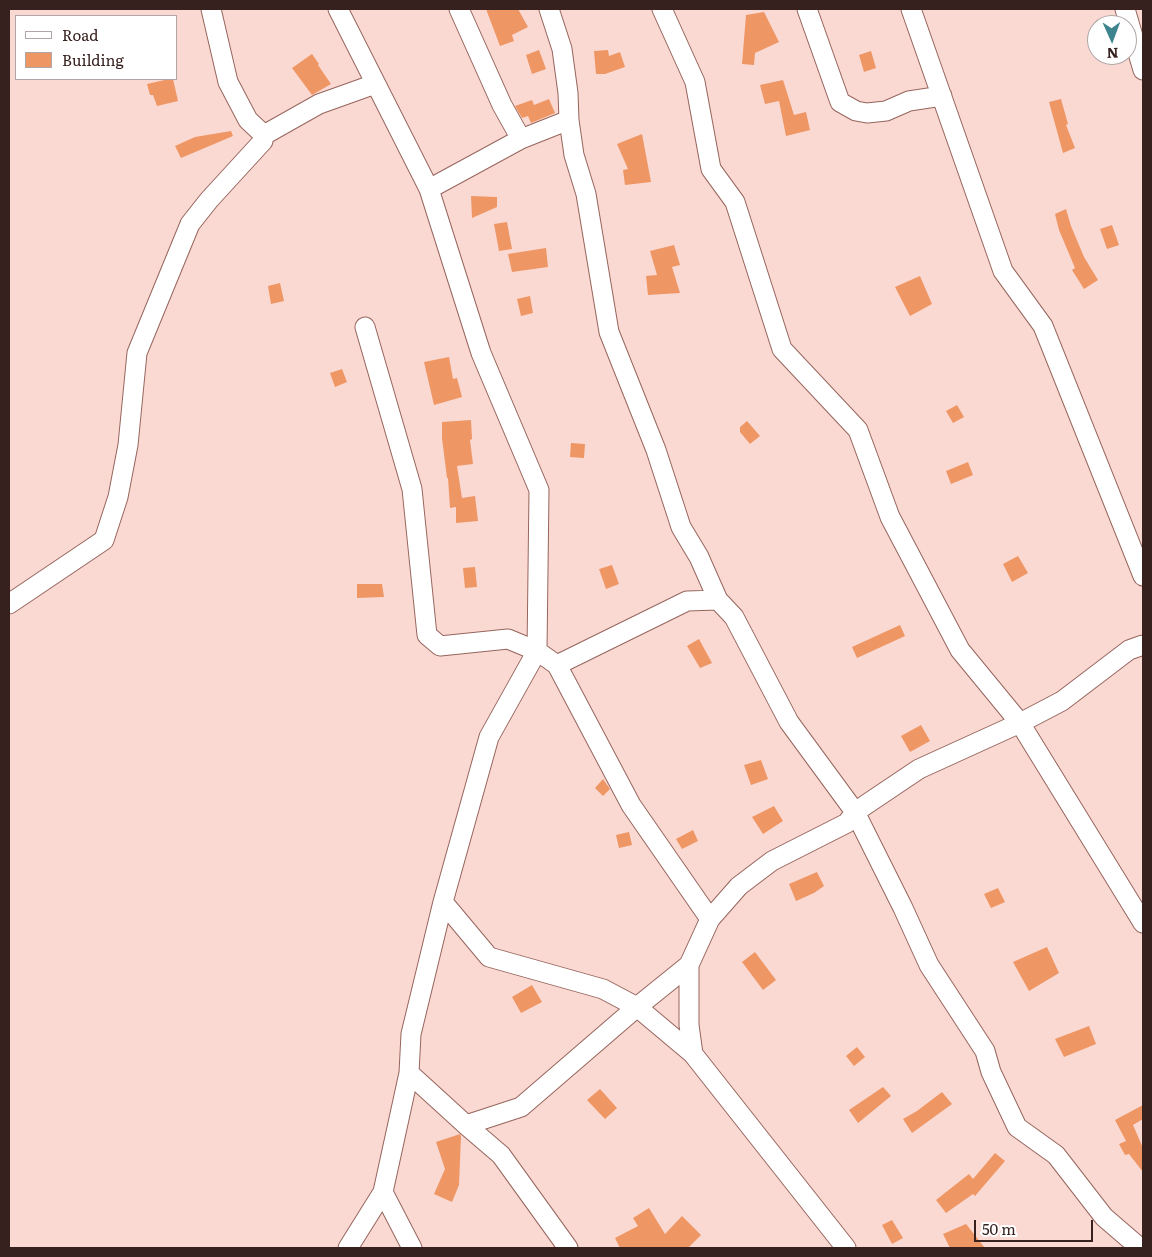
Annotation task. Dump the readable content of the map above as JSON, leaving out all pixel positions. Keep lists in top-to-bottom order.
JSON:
{
  "legend": ["Road", "Building"],
  "scale_bar": "50 m",
  "north": "bottom"
}
